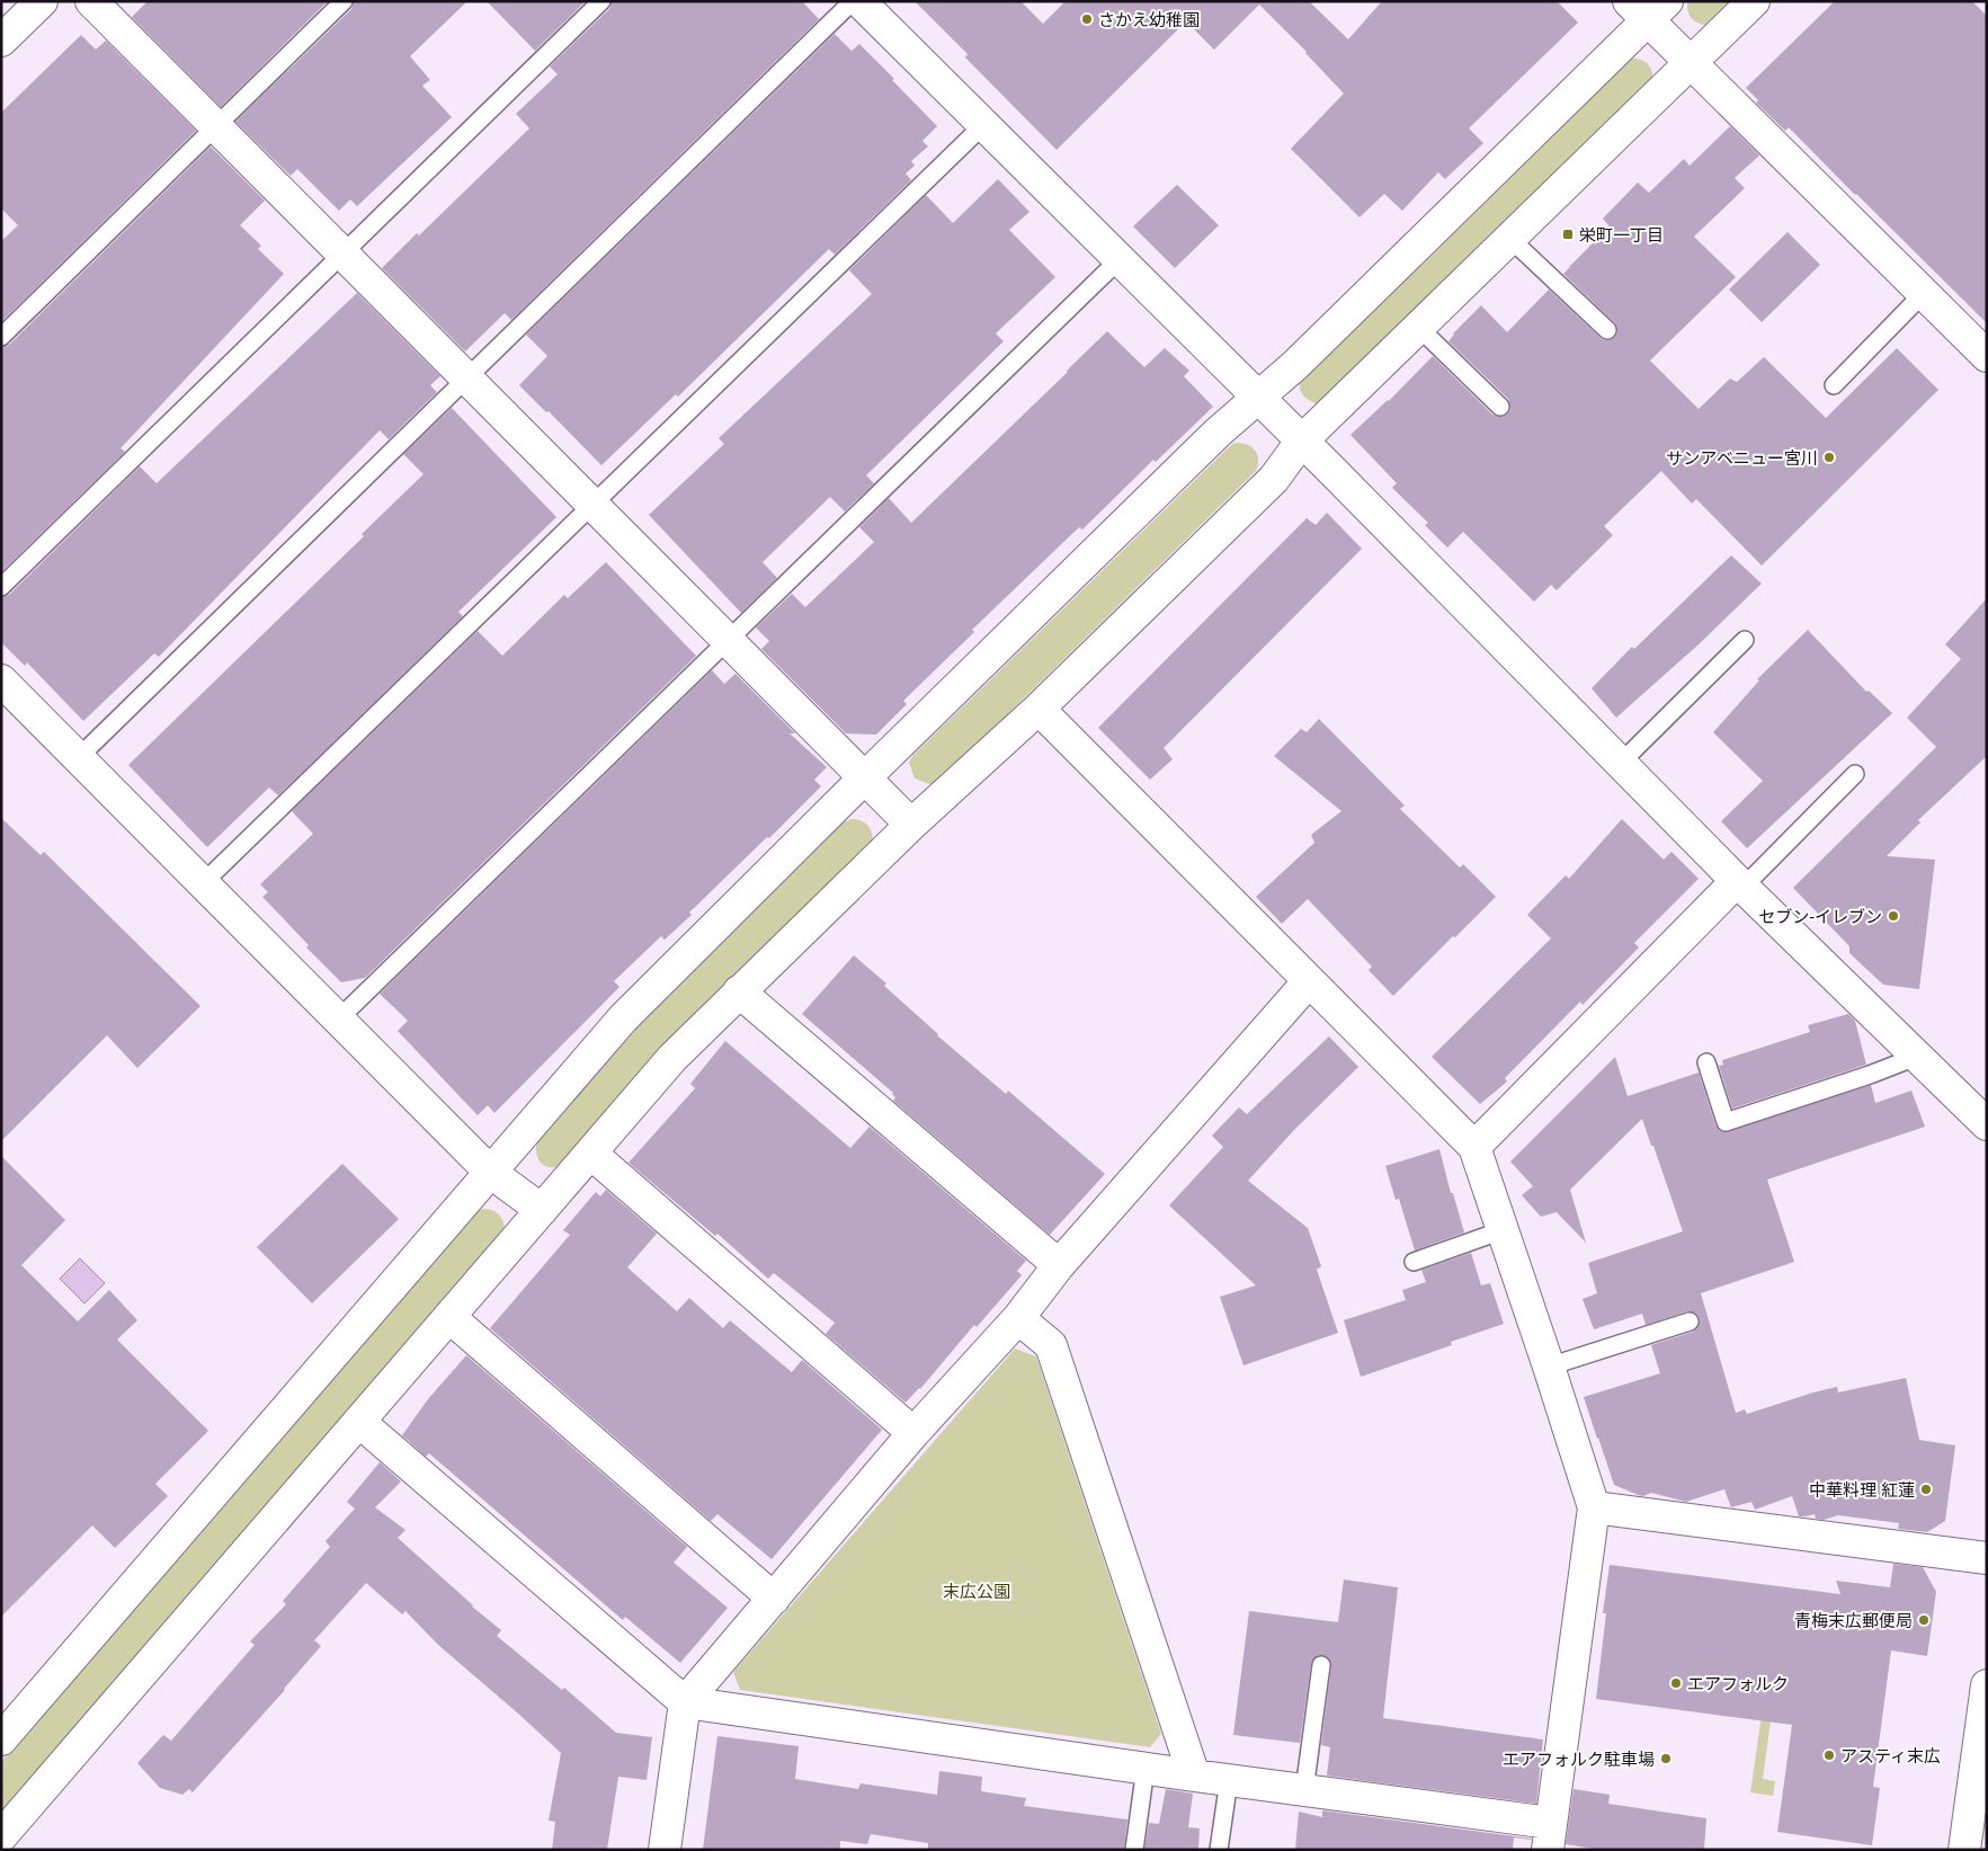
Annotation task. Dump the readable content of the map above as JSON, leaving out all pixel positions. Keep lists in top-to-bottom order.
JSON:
{
  "parks": ["末広公園"],
  "places": {
    "other": [
      "さかえ幼稚園",
      "サンアベニュー宮川",
      "セブン-イレブン",
      "中華料理 紅蓮",
      "青梅末広郵便局",
      "エアフォルク",
      "アスティ末広",
      "エアフォルク駐車場"
    ],
    "transit": ["栄町一丁目"]
  }
}
